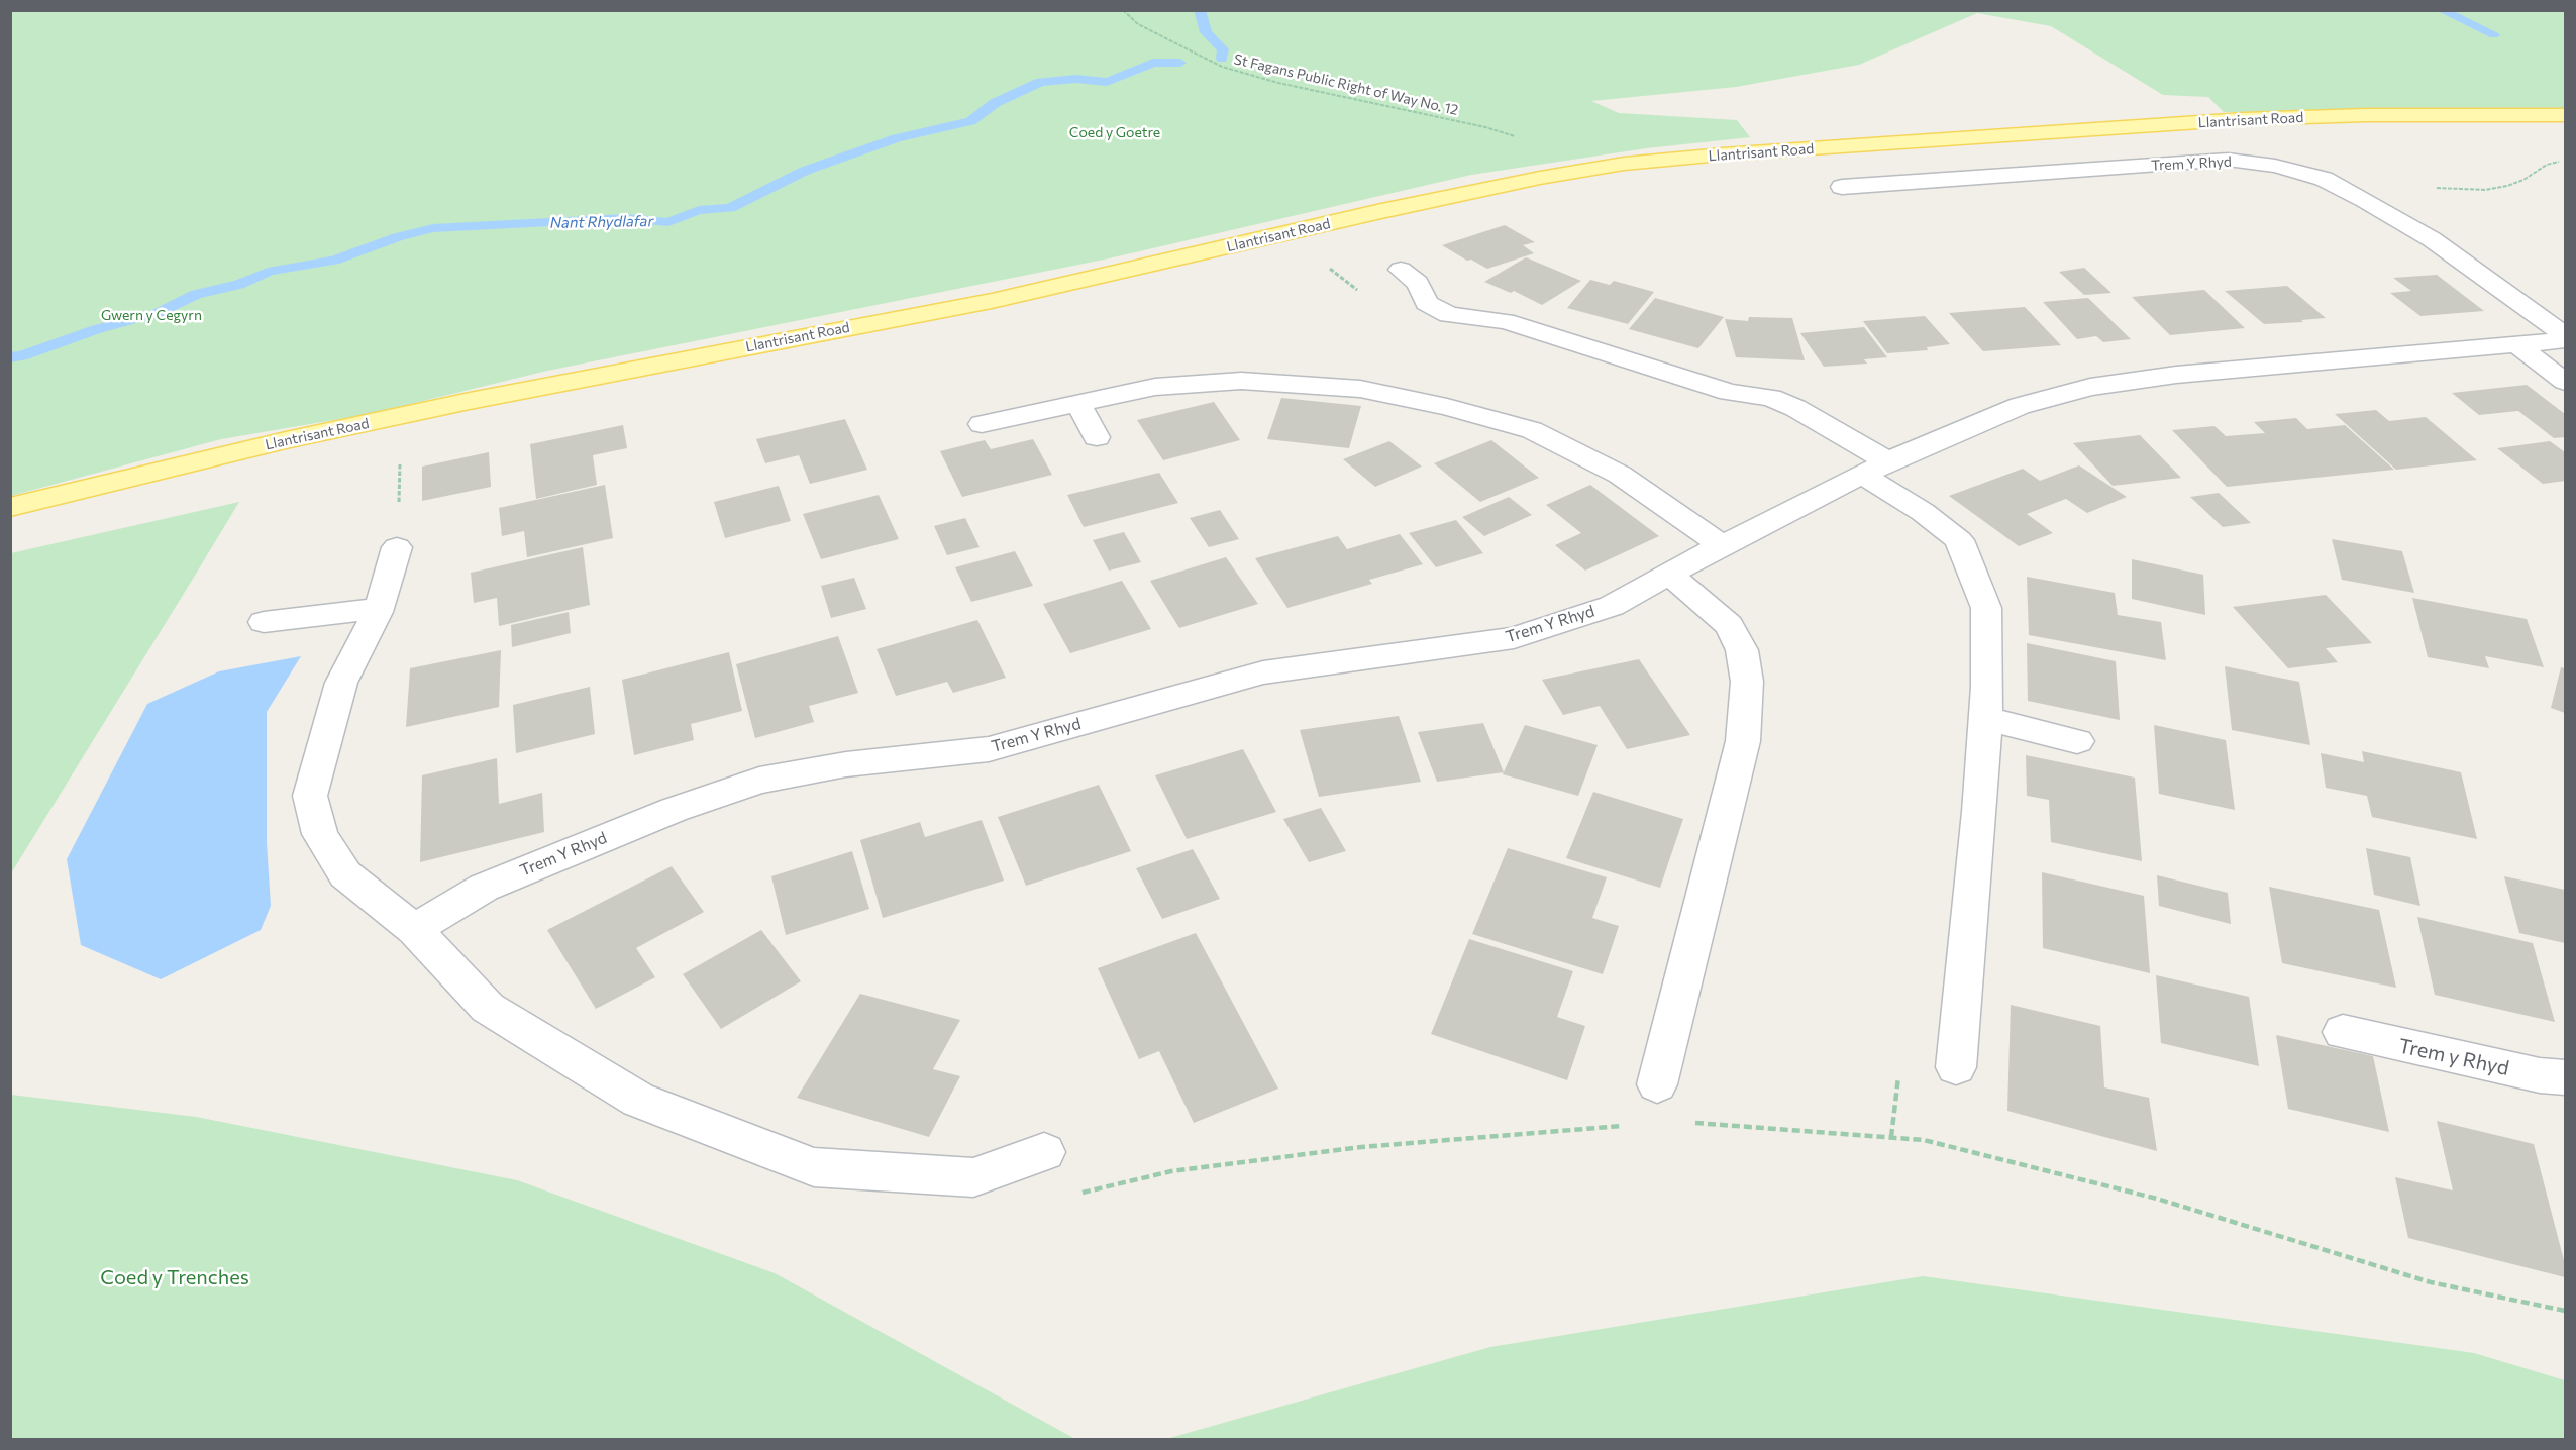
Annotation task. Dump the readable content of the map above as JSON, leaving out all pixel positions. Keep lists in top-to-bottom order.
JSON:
{
  "streets": {
    "main road": ["Llantrisant Road"],
    "street": ["Trem Y Rhyd", "Trem y Rhyd"],
    "path": ["St Fagans Public Right of Way No. 12"]
  },
  "crossings": [
    ["St Fagans Public Right of Way No. 12", "Llantrisant Road"]
  ],
  "water": ["Nant Rhydlafar"],
  "parks": ["Coed y Goetre", "Gwern y Cegyrn", "Coed y Trenches"]
}
